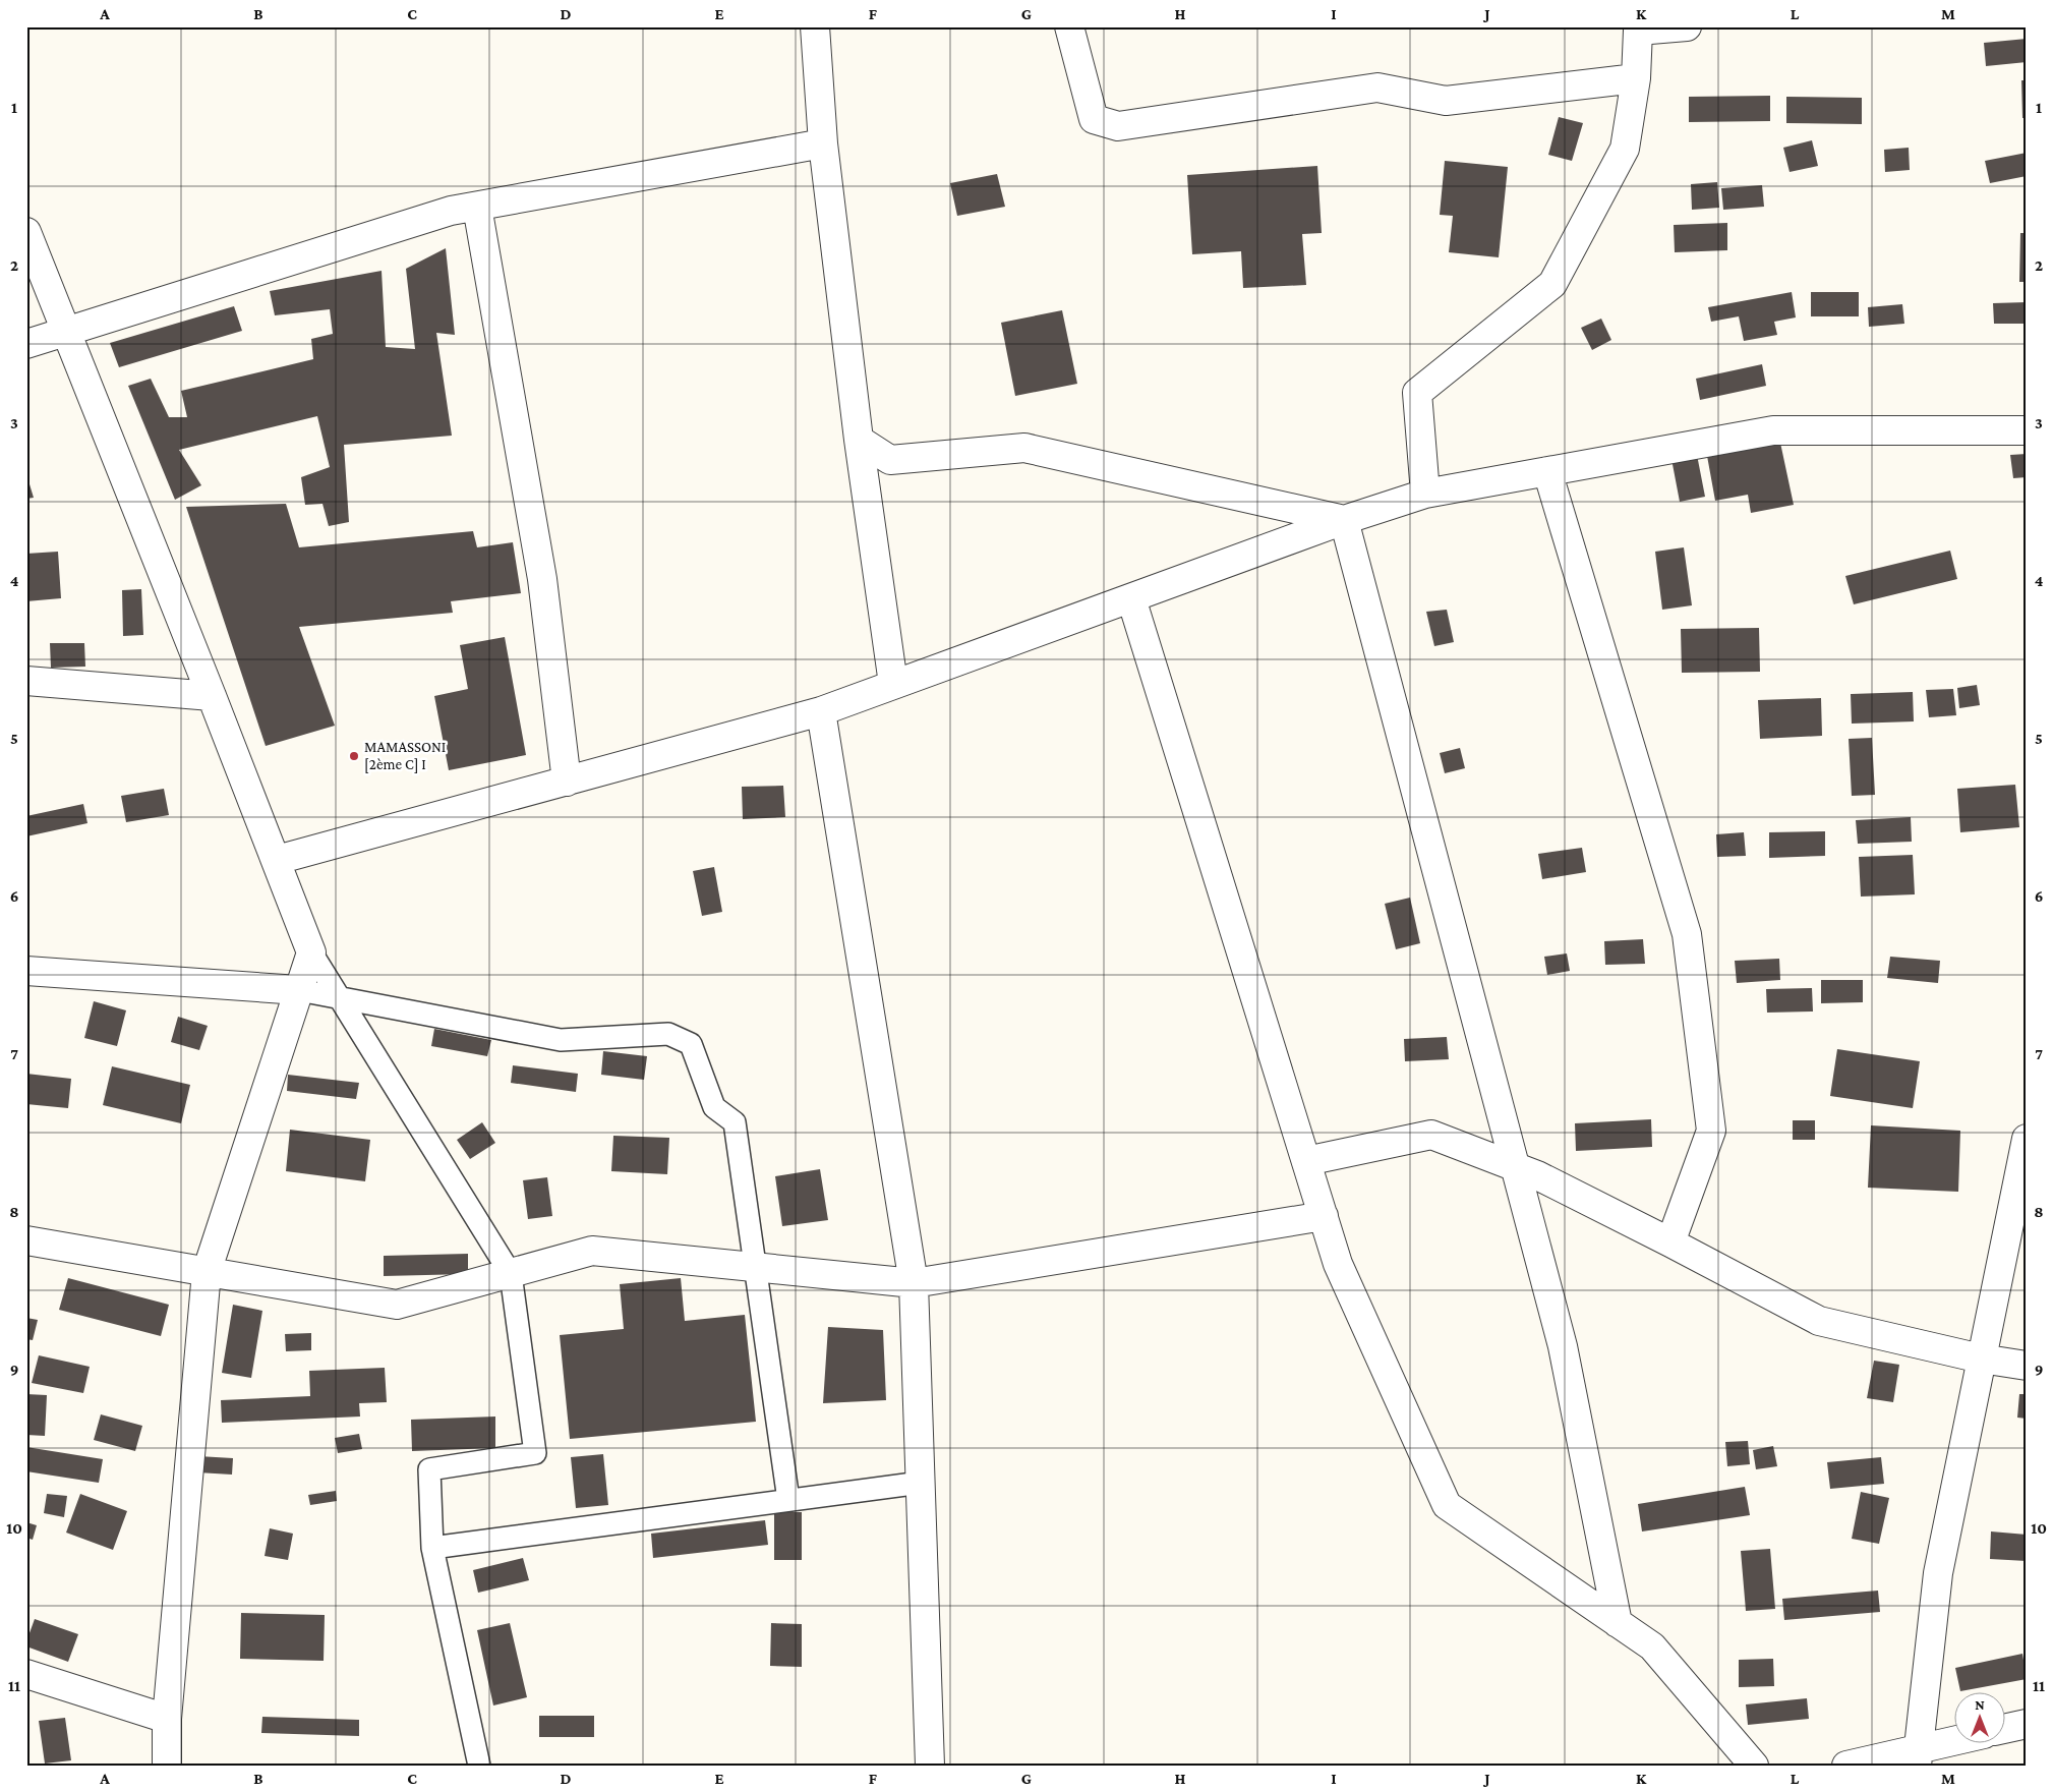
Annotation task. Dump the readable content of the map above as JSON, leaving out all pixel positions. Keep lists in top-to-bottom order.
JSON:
{
  "places": ["MAMASSONI [2ème C] I"],
  "north": "top",
  "grid": {
    "columns": [
      "A",
      "B",
      "C",
      "D",
      "E",
      "F",
      "G",
      "H",
      "I",
      "J",
      "K",
      "L",
      "M"
    ],
    "rows": [
      "1",
      "2",
      "3",
      "4",
      "5",
      "6",
      "7",
      "8",
      "9",
      "10",
      "11"
    ]
  }
}
